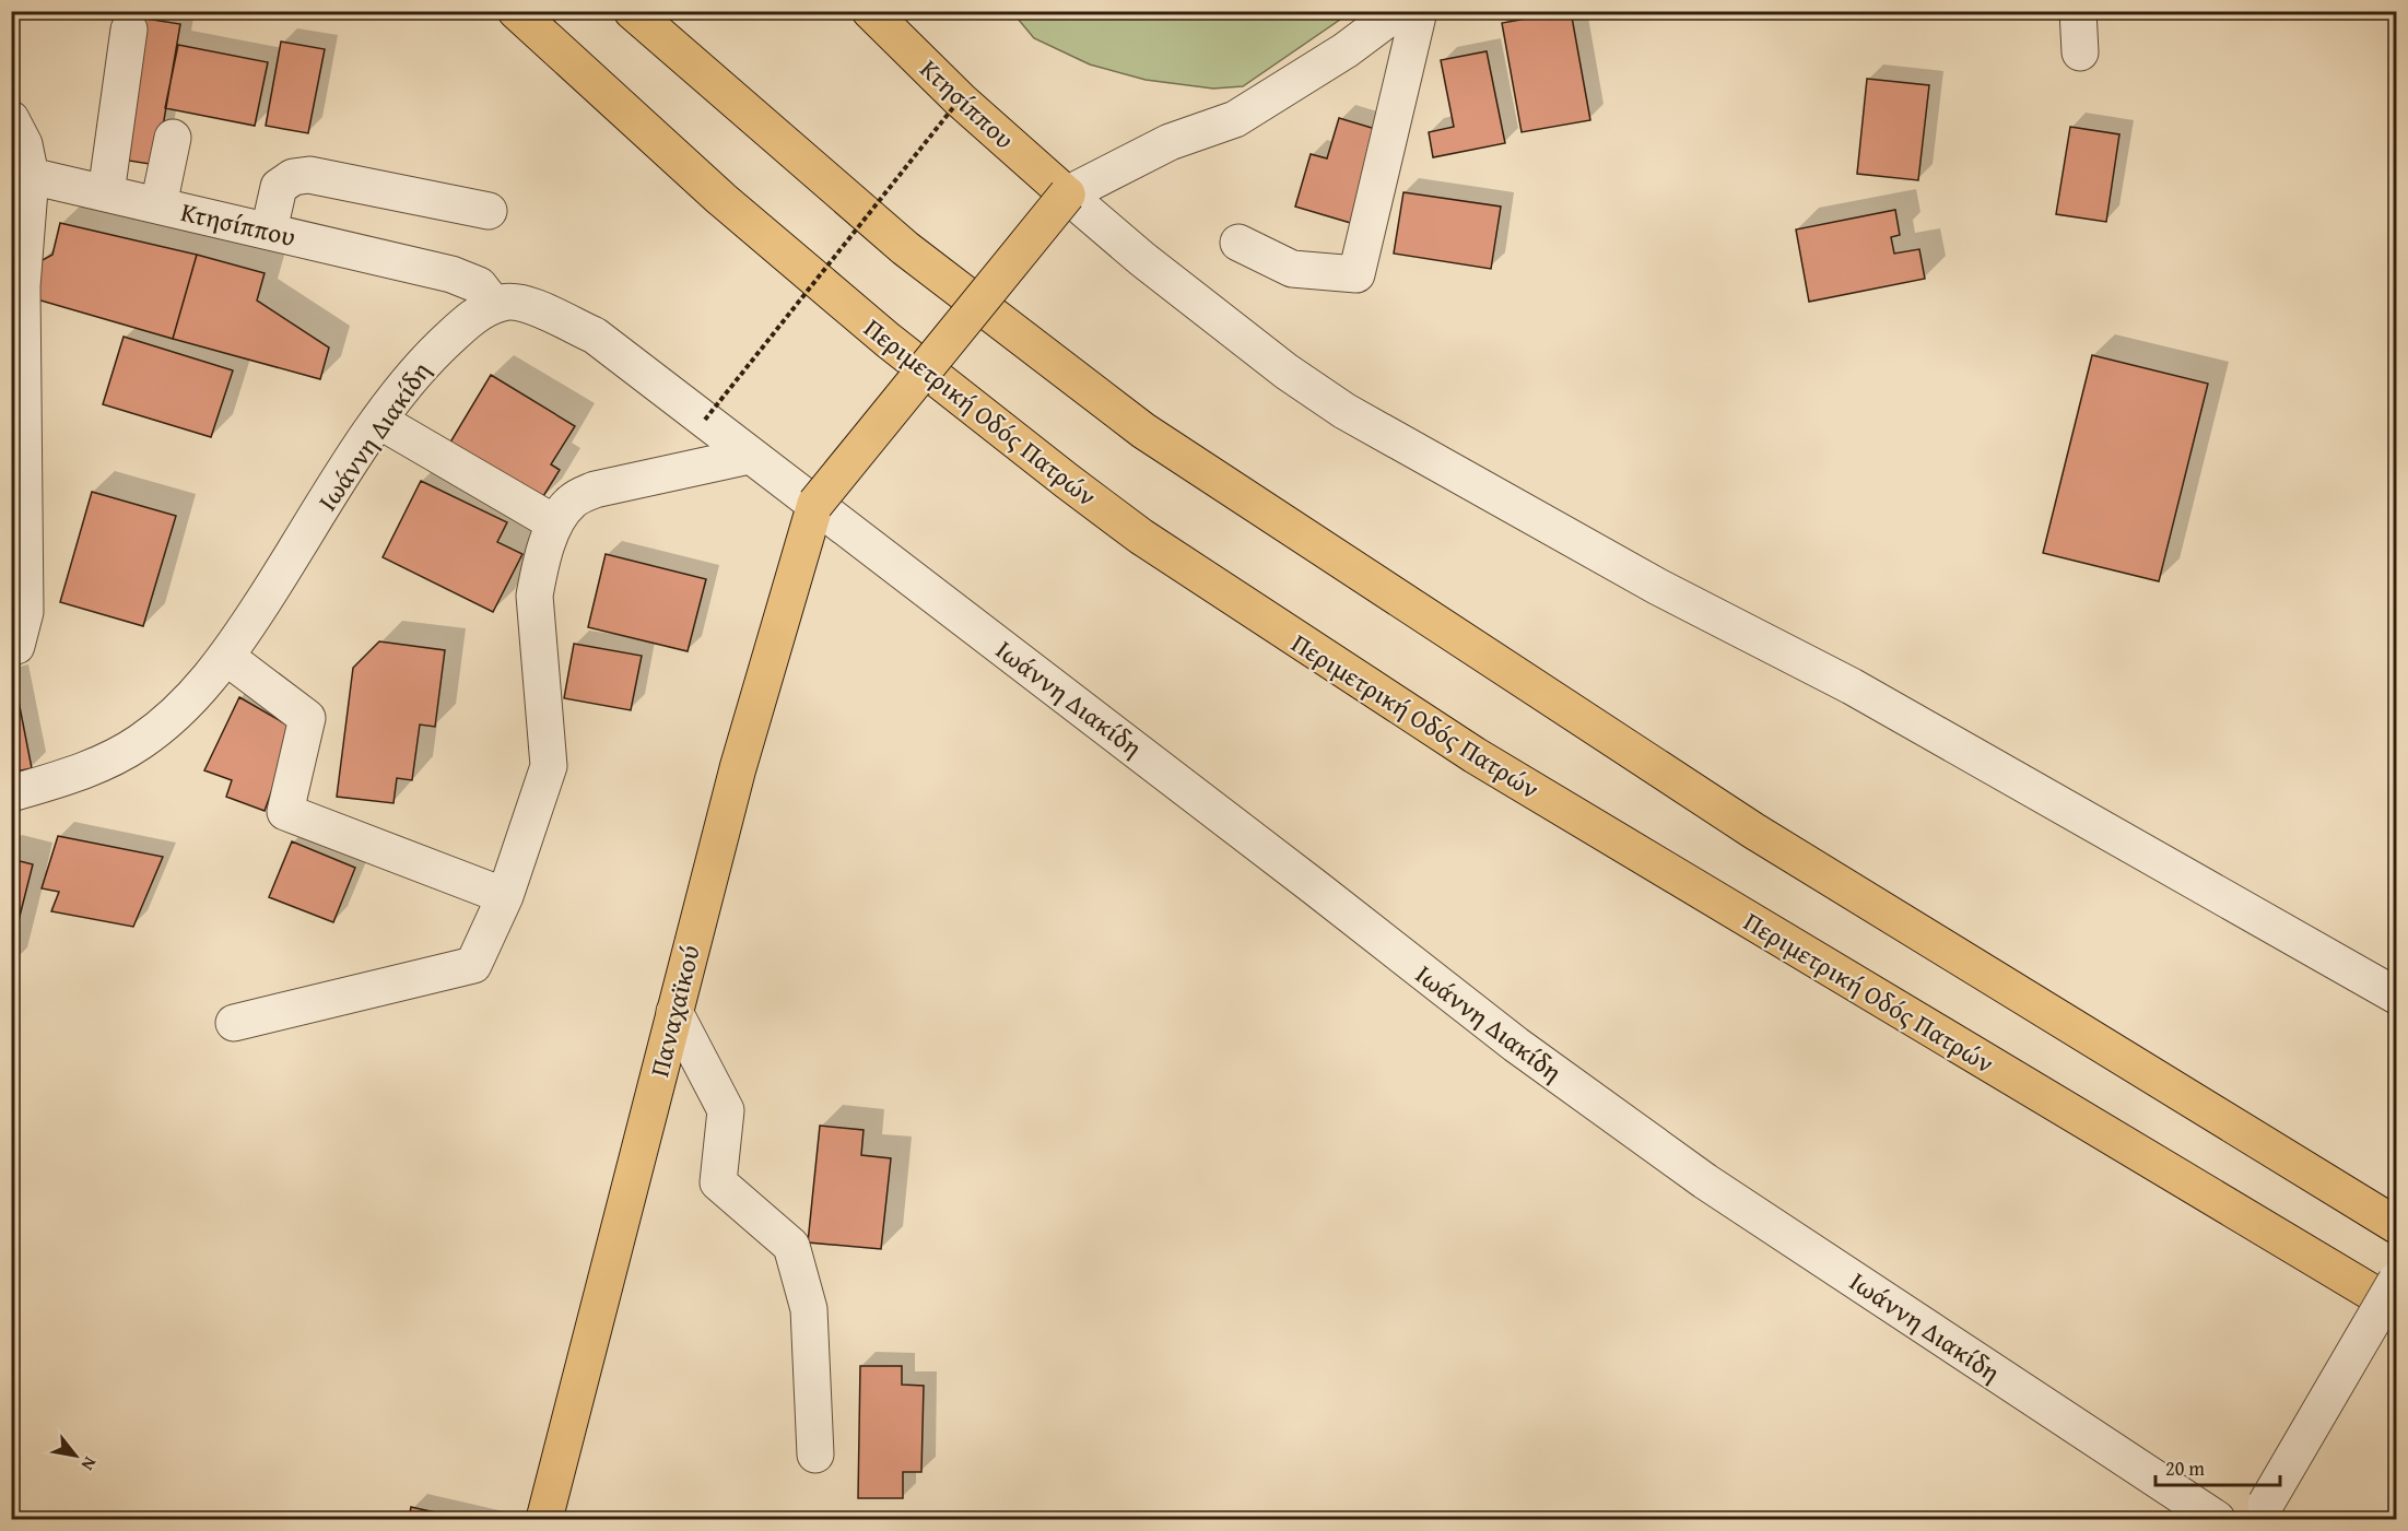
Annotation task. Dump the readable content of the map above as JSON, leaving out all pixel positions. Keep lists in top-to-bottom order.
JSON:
{
  "streets": {
    "main road": ["Κτησίππου", "Περιμετρική Οδός Πατρών", "Παναχαϊκού"],
    "street": ["Ιωάννη Διακίδη"]
  },
  "crossings": [
    ["Κτησίππου", "Ιωάννη Διακίδη"],
    ["Ιωάννη Διακίδη", "Παναχαϊκού"]
  ],
  "scale_bar": "20 m",
  "north": "bottom right"
}
